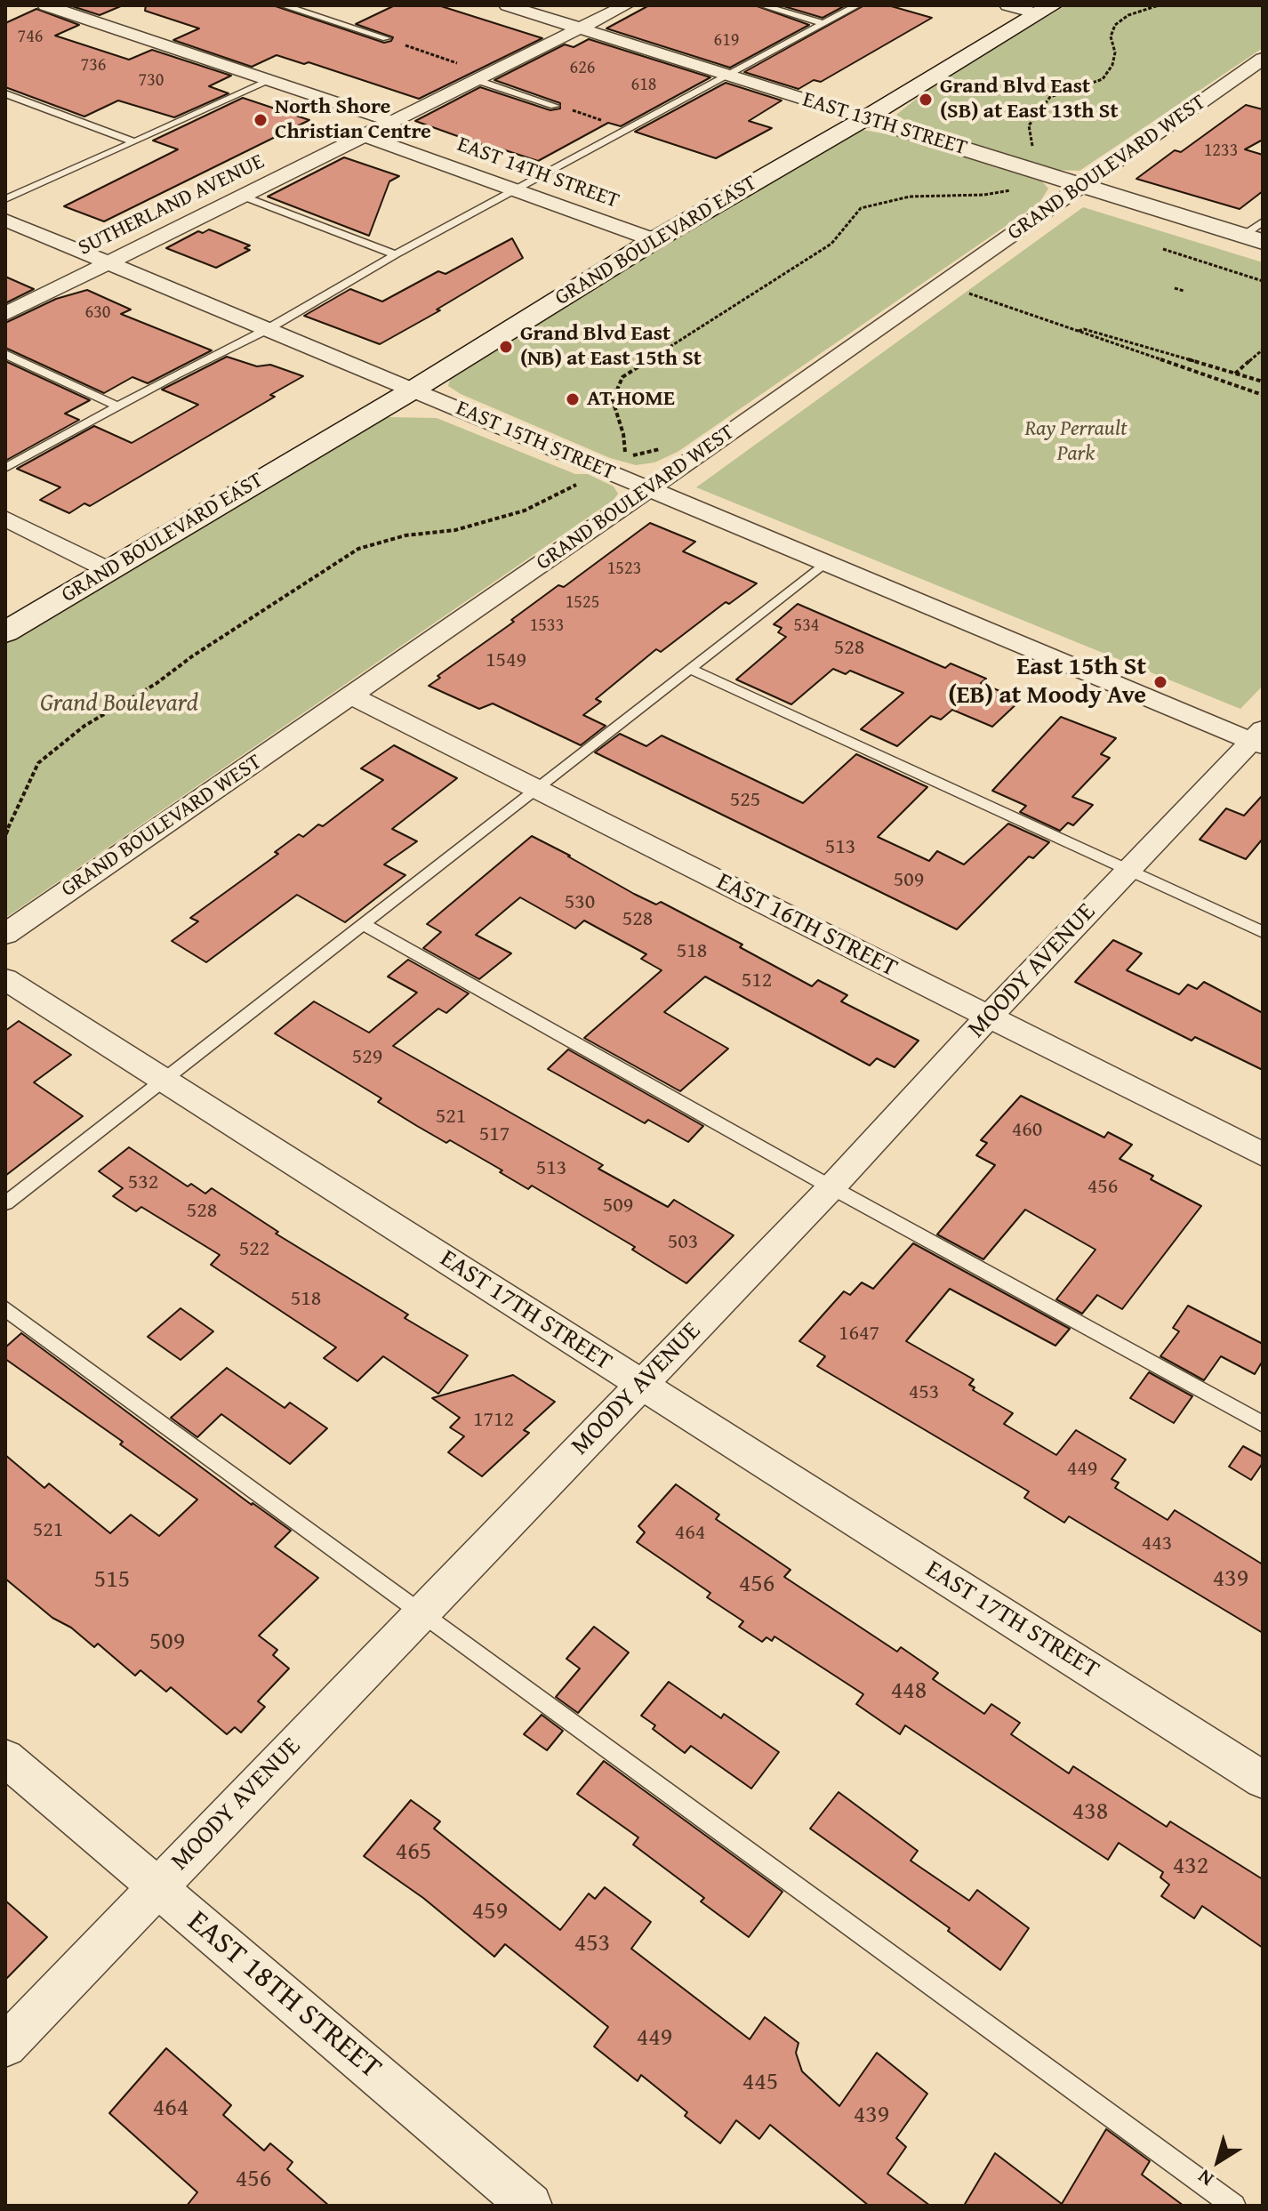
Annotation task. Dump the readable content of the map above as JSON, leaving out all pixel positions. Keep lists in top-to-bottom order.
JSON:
{
  "streets": {
    "main road": ["EAST 13TH STREET", "GRAND BOULEVARD EAST"],
    "street": [
      "GRAND BOULEVARD WEST",
      "EAST 14TH STREET",
      "SUTHERLAND AVENUE",
      "EAST 15TH STREET",
      "EAST 16TH STREET",
      "MOODY AVENUE",
      "EAST 17TH STREET",
      "EAST 18TH STREET"
    ]
  },
  "crossings": [
    ["EAST 13TH STREET", "GRAND BOULEVARD WEST"],
    ["EAST 13TH STREET", "SUTHERLAND AVENUE"],
    ["EAST 13TH STREET", "GRAND BOULEVARD EAST"],
    ["GRAND BOULEVARD WEST", "EAST 15TH STREET"],
    ["GRAND BOULEVARD WEST", "EAST 16TH STREET"],
    ["EAST 14TH STREET", "SUTHERLAND AVENUE"],
    ["EAST 14TH STREET", "GRAND BOULEVARD EAST"],
    ["SUTHERLAND AVENUE", "EAST 15TH STREET"],
    ["GRAND BOULEVARD EAST", "EAST 15TH STREET"],
    ["EAST 15TH STREET", "MOODY AVENUE"],
    ["EAST 16TH STREET", "MOODY AVENUE"],
    ["MOODY AVENUE", "EAST 17TH STREET"],
    ["MOODY AVENUE", "EAST 18TH STREET"]
  ],
  "parks": ["Ray Perrault Park", "Grand Boulevard"],
  "places": [
    "Grand Blvd East (SB) at East 13th St",
    "North Shore Christian Centre",
    "Grand Blvd East (NB) at East 15th St",
    "AT HOME",
    "East 15th St (EB) at Moody Ave"
  ],
  "house_numbers": [
    "746",
    "619",
    "736",
    "626",
    "730",
    "618",
    "1233",
    "630",
    "1523",
    "1525",
    "1533",
    "534",
    "528",
    "1549",
    "525",
    "513",
    "509",
    "530",
    "528",
    "518",
    "512",
    "529",
    "521",
    "460",
    "517",
    "513",
    "532",
    "456",
    "509",
    "528",
    "503",
    "522",
    "518",
    "1647",
    "453",
    "1712",
    "449",
    "521",
    "464",
    "443",
    "439",
    "515",
    "456",
    "509",
    "448",
    "438",
    "465",
    "432",
    "459",
    "453",
    "449",
    "445",
    "464",
    "439",
    "456"
  ],
  "north": "bottom left"
}
